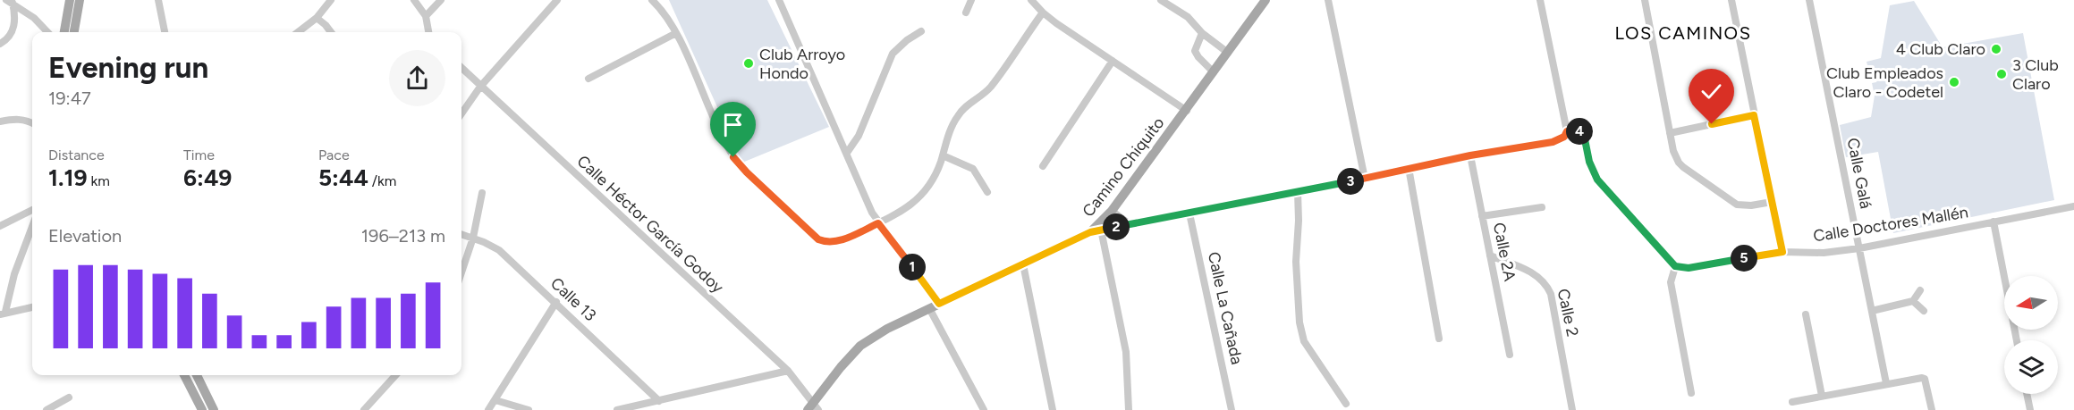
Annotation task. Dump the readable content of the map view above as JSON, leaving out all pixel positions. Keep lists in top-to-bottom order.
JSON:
{
  "streets": {
    "main road": ["Camino Chiquito"],
    "street": [
      "Calle Galá",
      "Calle Héctor García Godoy",
      "Calle Doctores Mallén",
      "Calle 2A",
      "Calle 13",
      "Calle La Cañada",
      "Calle 2"
    ]
  },
  "crossings": [
    ["Camino Chiquito", "Calle Héctor García Godoy"],
    ["Calle Galá", "Calle Doctores Mallén"],
    ["Calle 2A", "Calle 2"]
  ],
  "districts": ["LOS CAMINOS"],
  "places": [
    "4 Club Claro",
    "Club Arroyo Hondo",
    "3 Club Claro",
    "Club Empleados Claro - Codetel"
  ],
  "north": "left",
  "page": {
    "heading": ["Evening run", "19:47"],
    "pins": [
      "4",
      "3",
      "2",
      "5",
      "1"
    ],
    "stats": [
      ["Distance", "1.19 km"],
      ["Time", "6:49"],
      ["Pace", "5:44 /km"]
    ],
    "chart": ["Elevation", "196–213 m"]
  }
}
